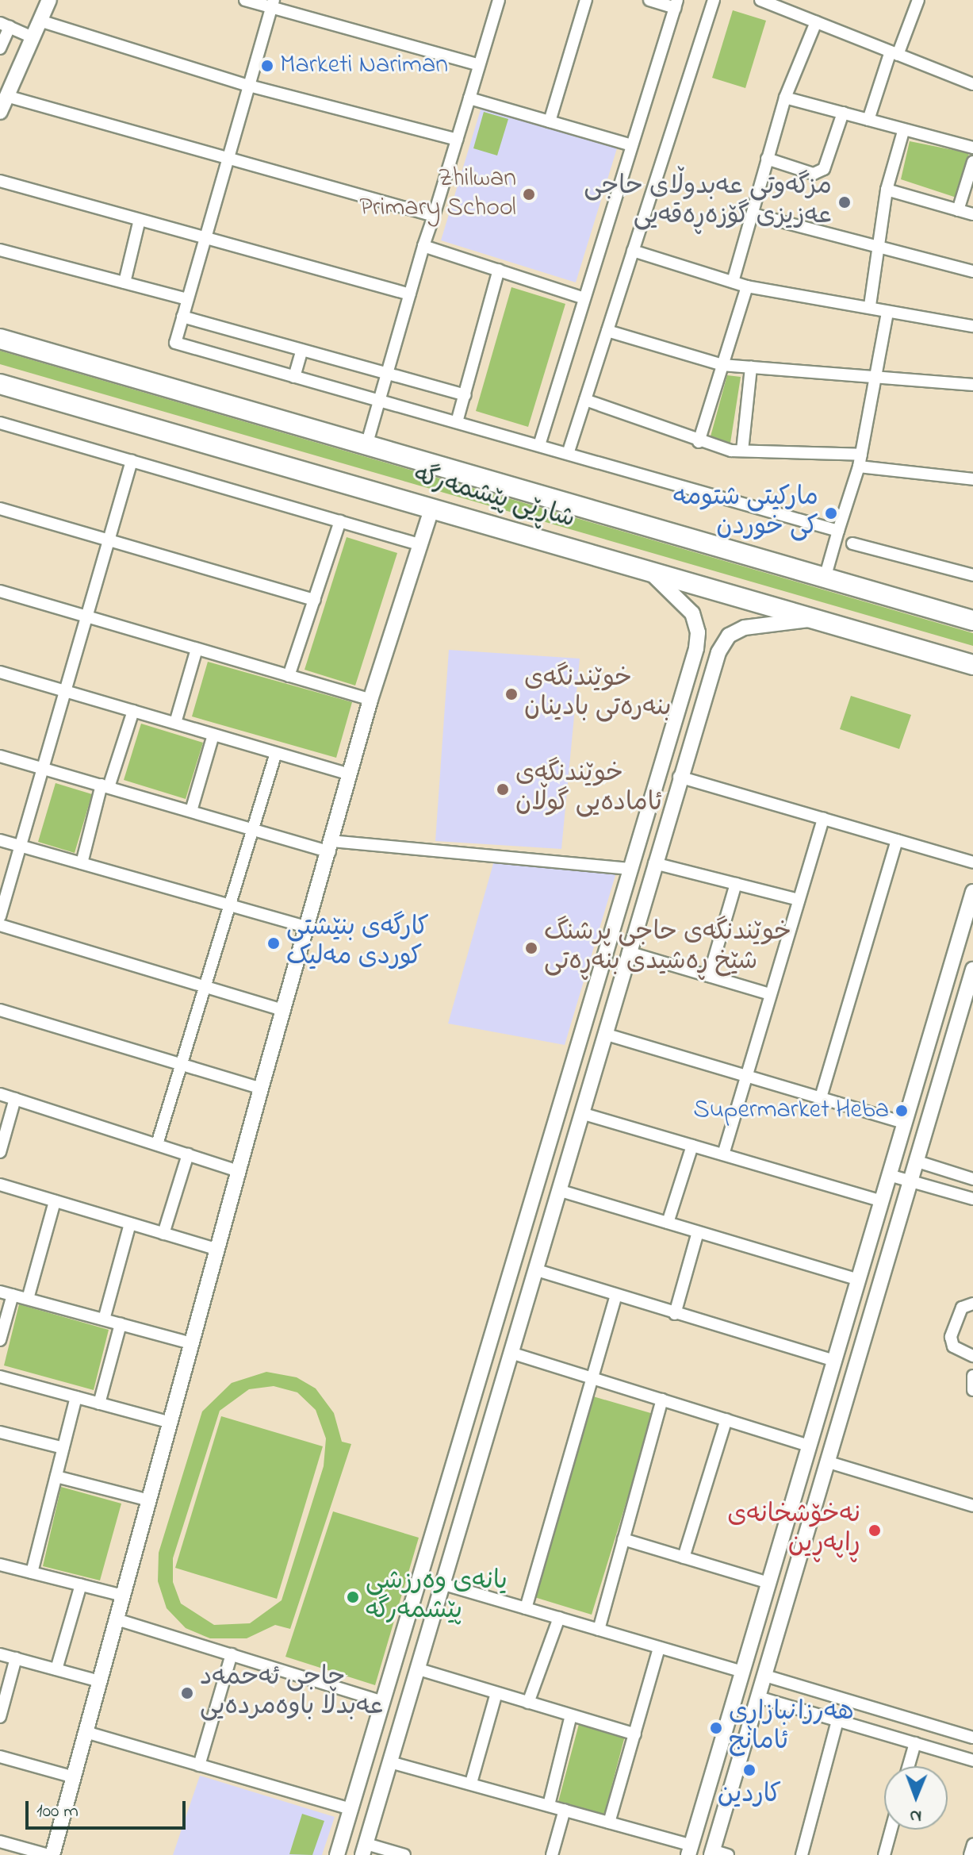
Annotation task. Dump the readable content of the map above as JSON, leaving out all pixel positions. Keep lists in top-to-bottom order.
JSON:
{
  "streets": {
    "highway": ["شاڕێی پێشمەرگە"]
  },
  "places": [
    "Marketi Nariman",
    "Zhilwan Primary School",
    "مزگەوتی عەبدوڵای حاجی عەزیزی گۆزەڕەقەیی",
    "مارکیتی شتومه کی خوردن",
    "خوێندنگەی بنەرەتی بادینان",
    "خوێندنگەی ئامادەیی گوڵان",
    "کارگەی بنێشتی کوردی مەلیک",
    "خوێندنگەی حاجی پرشنگ شێخ ڕەشیدی بنەڕەتی",
    "Supermarket Heba",
    "نەخۆشخانەی ڕاپەڕین",
    "یانەی وەرزشی پێشمەرگە",
    "حاجی ئەحمەد عەبدڵا باوەمردەیی",
    "هەرزانبازاڕی ئامانج",
    "كاردين"
  ],
  "scale_bar": "100 m",
  "north": "bottom"
}
